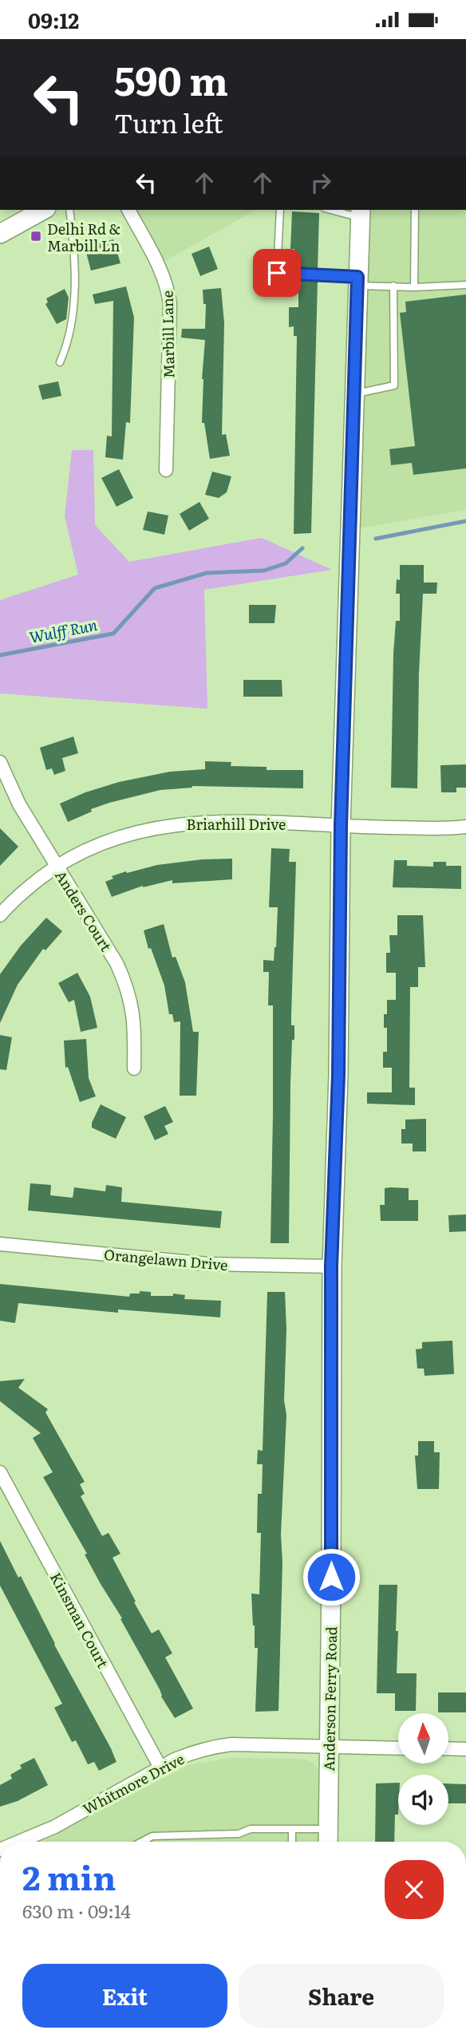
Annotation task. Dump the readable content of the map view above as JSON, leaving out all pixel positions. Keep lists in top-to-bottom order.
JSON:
{
  "streets": {
    "street": [
      "Marbill Lane",
      "Briarhill Drive",
      "Anders Court",
      "Orangelawn Drive",
      "Kinsman Court",
      "Anderson Ferry Road",
      "Whitmore Drive"
    ]
  },
  "crossings": [
    ["Briarhill Drive", "Anders Court"],
    ["Briarhill Drive", "Anderson Ferry Road"],
    ["Orangelawn Drive", "Anderson Ferry Road"],
    ["Kinsman Court", "Whitmore Drive"],
    ["Anderson Ferry Road", "Whitmore Drive"]
  ],
  "water": ["Wulff Run"],
  "places": {
    "transit": ["Delhi Rd & Marbill Ln"]
  },
  "north": "top",
  "page": {
    "status": "09:12",
    "turn": ["590 m", "Turn left"],
    "heading": ["2 min", "630 m · 09:14"],
    "buttons": ["Exit", "Share"]
  }
}
